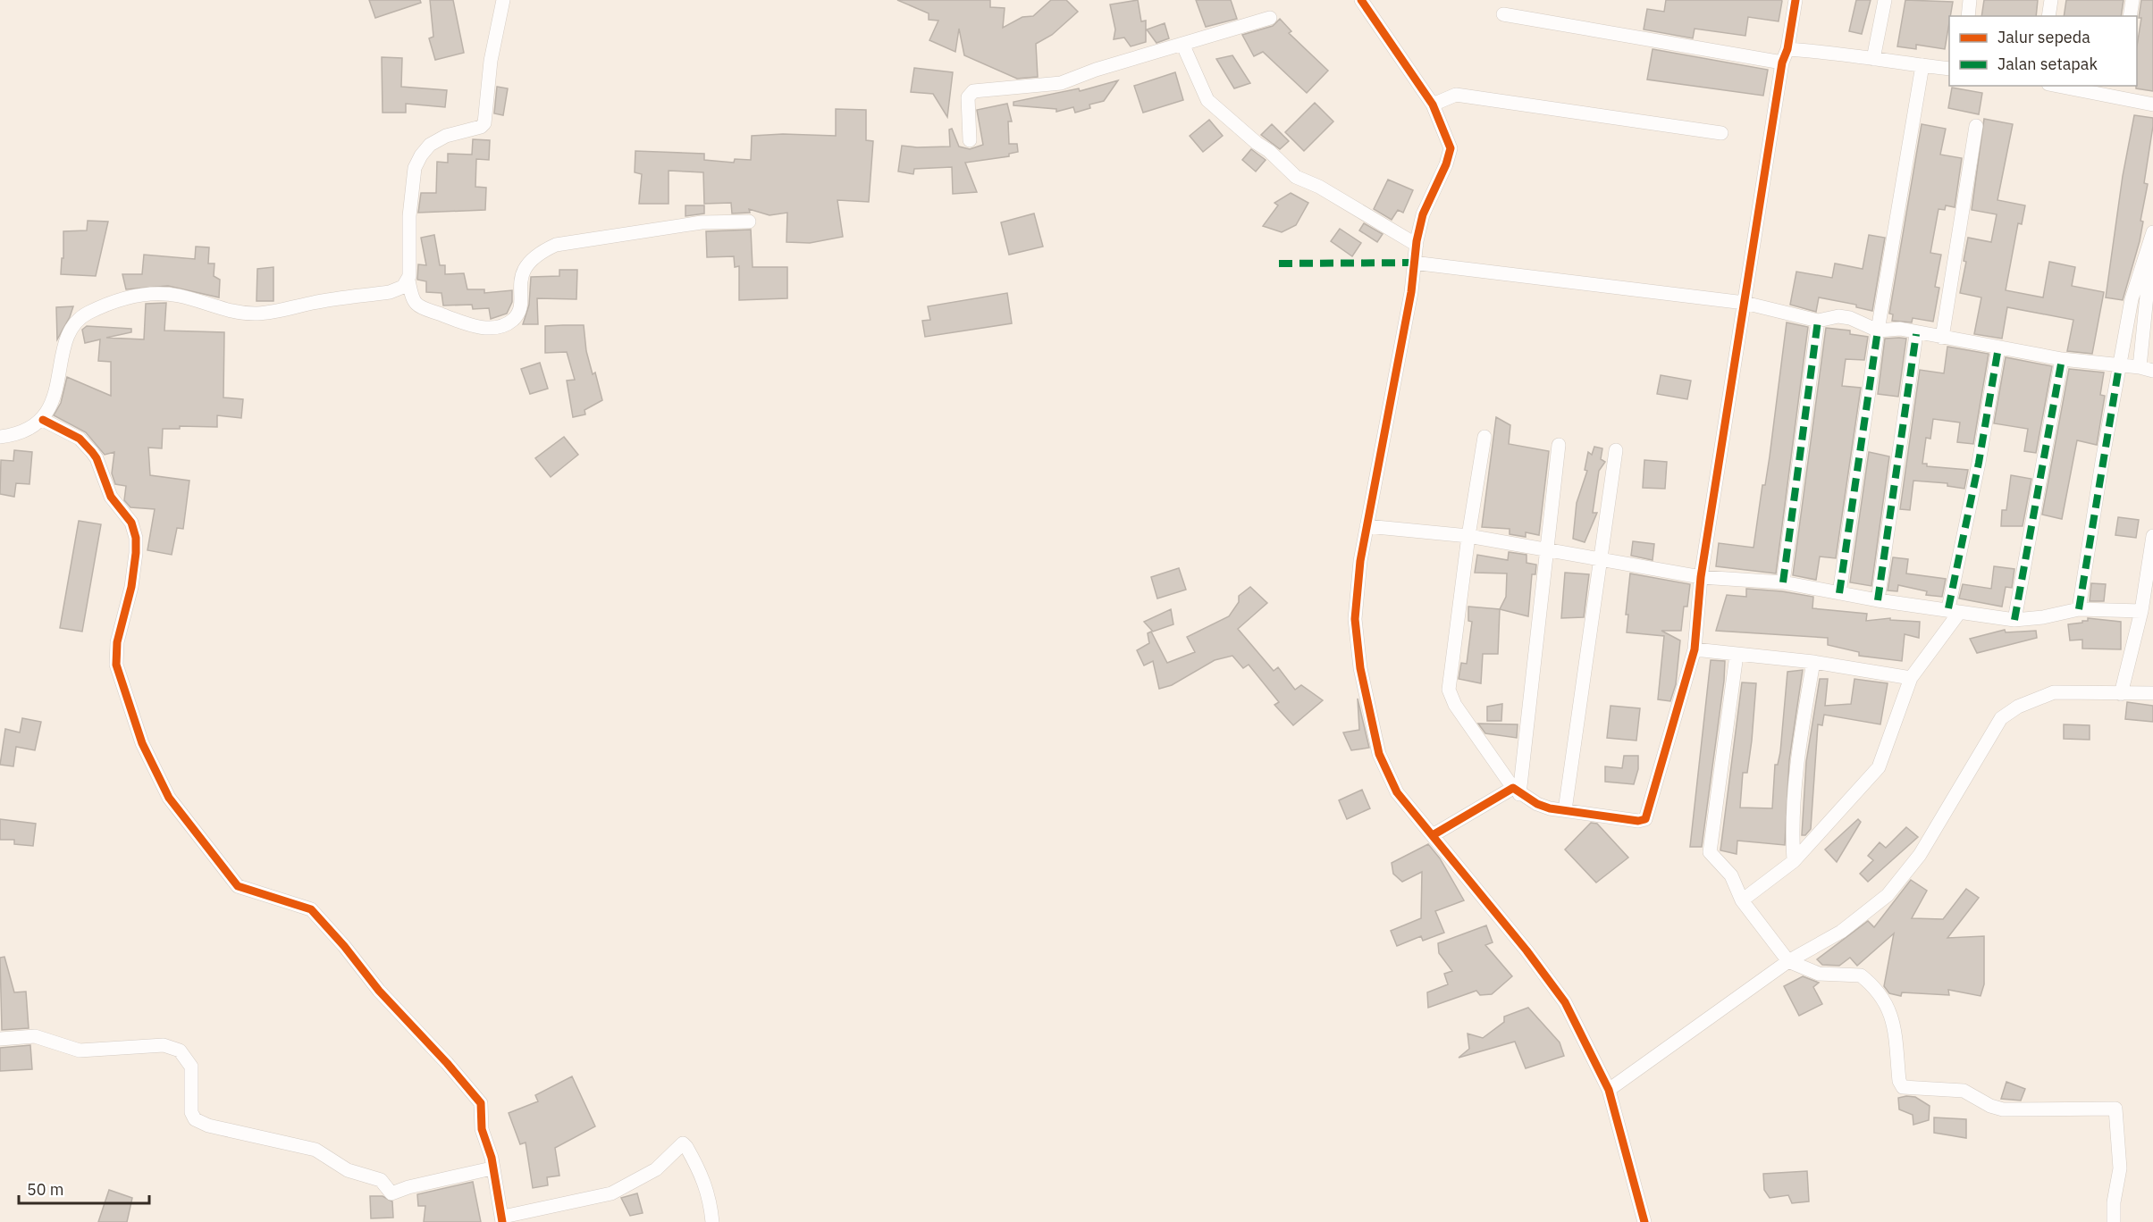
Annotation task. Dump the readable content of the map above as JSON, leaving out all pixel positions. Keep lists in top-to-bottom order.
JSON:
{
  "legend": ["Jalur sepeda", "Jalan setapak"],
  "scale_bar": "50 m"
}
